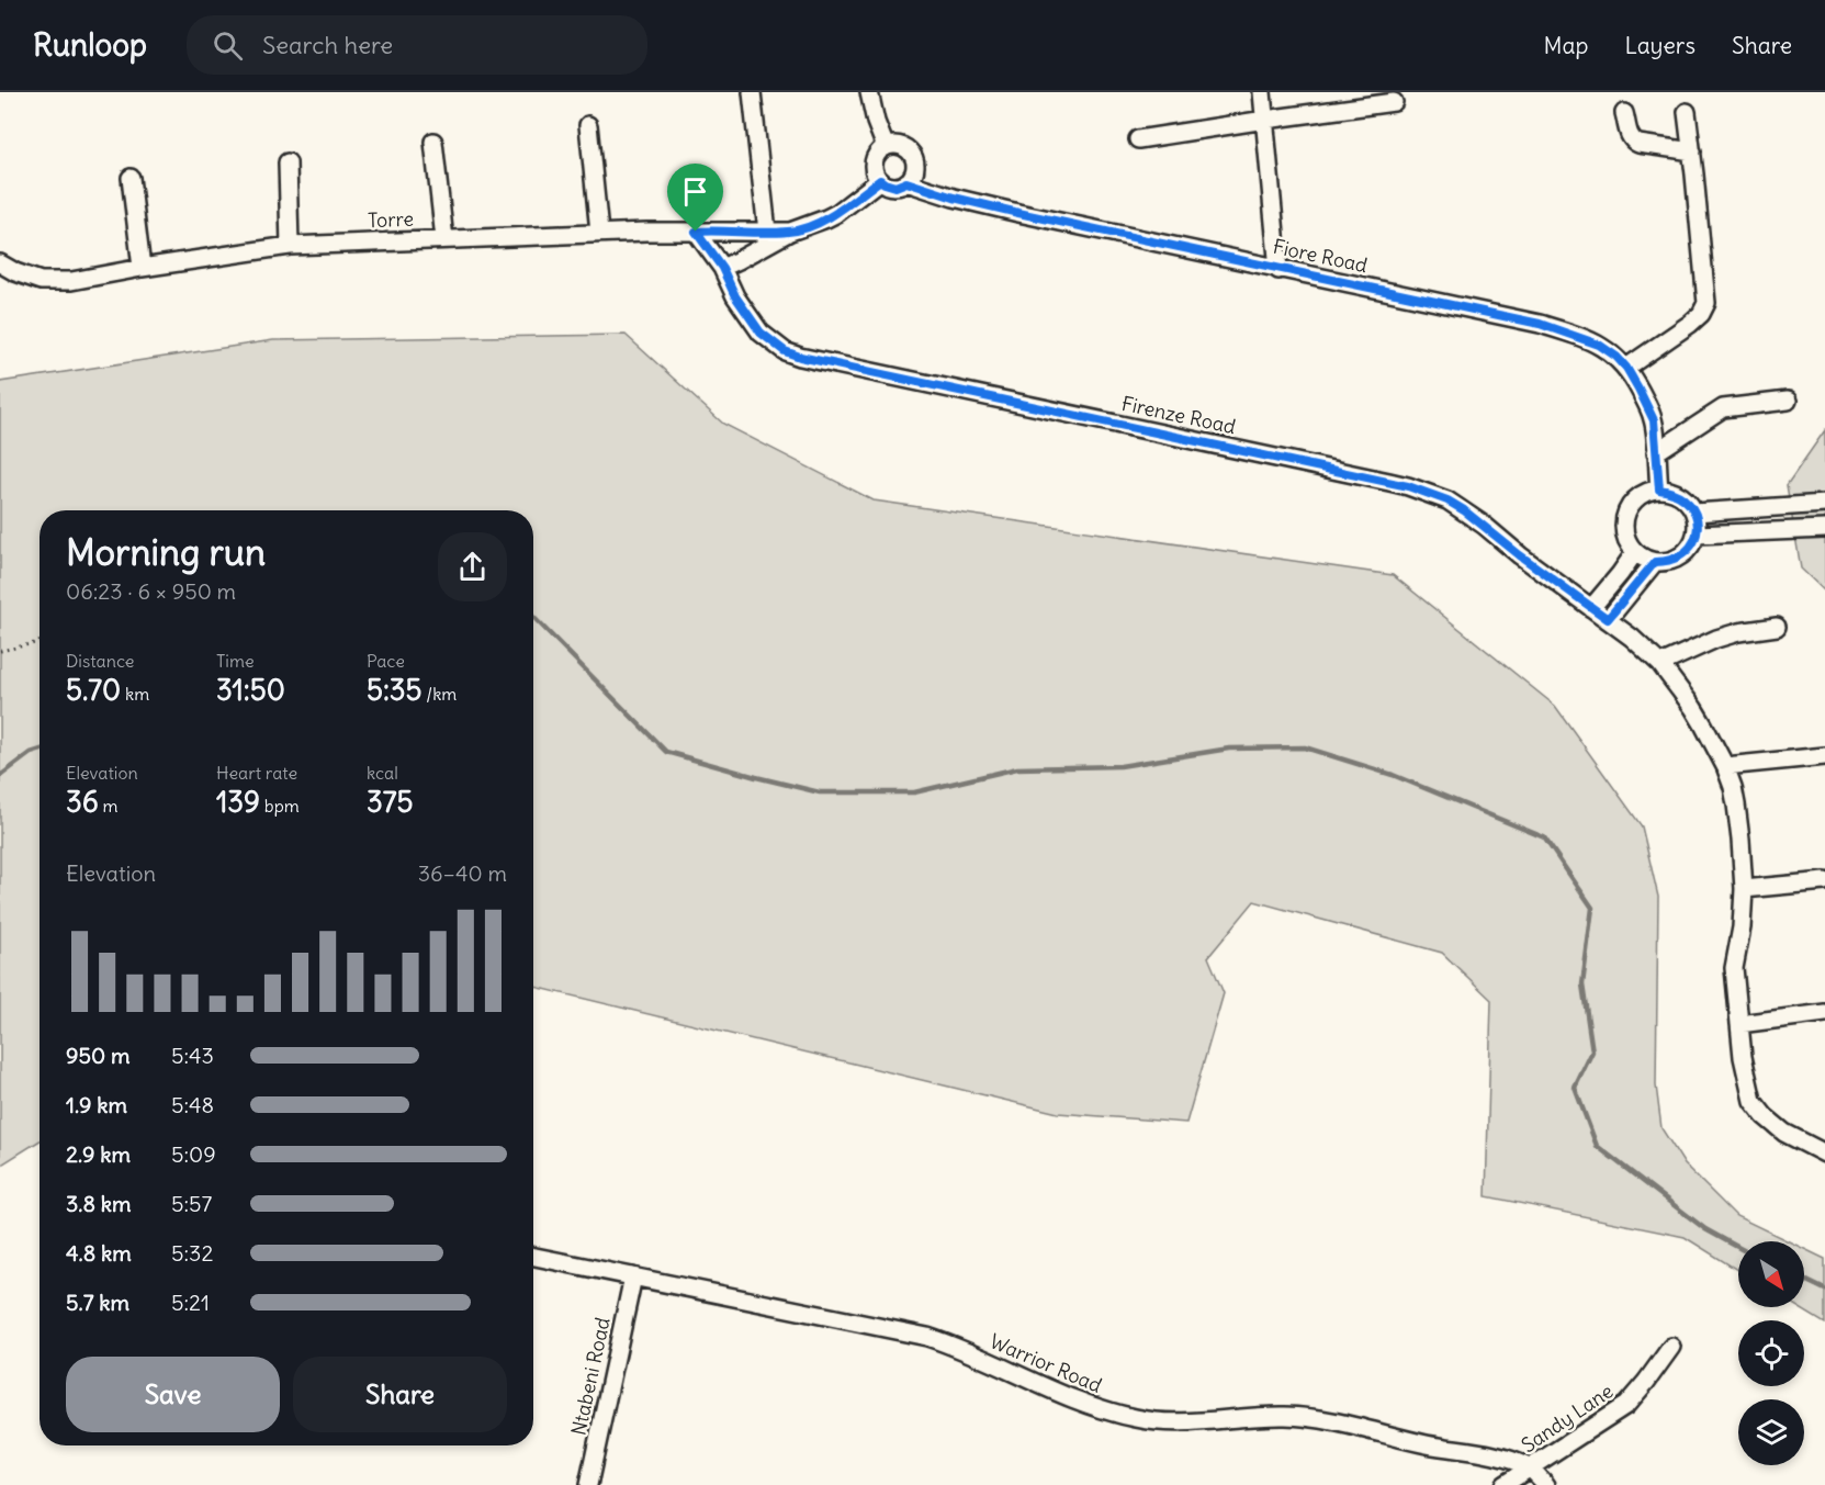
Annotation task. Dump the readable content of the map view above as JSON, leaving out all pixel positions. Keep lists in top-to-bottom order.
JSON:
{
  "streets": {
    "street": [
      "Torre",
      "Fiore Road",
      "Firenze Road",
      "Warrior Road",
      "Ntabeni Road",
      "Sandy Lane"
    ]
  },
  "crossings": [
    ["Torre", "Fiore Road"],
    ["Torre", "Firenze Road"],
    ["Warrior Road", "Ntabeni Road"],
    ["Warrior Road", "Sandy Lane"]
  ],
  "north": "bottom right",
  "page": {
    "header": "Runloop",
    "search": "Search here",
    "nav": ["Map", "Layers", "Share"],
    "heading": ["Morning run", "06:23 · 6 × 950 m"],
    "stats": [
      ["Distance", "5.70 km"],
      ["Time", "31:50"],
      ["Pace", "5:35 /km"],
      ["Elevation", "36 m"],
      ["Heart rate", "139 bpm"],
      ["kcal", "375"]
    ],
    "chart": ["Elevation", "36–40 m"],
    "list": [
      {
        "name": "950 m",
        "note": "5:43"
      },
      {
        "name": "1.9 km",
        "note": "5:48"
      },
      {
        "name": "2.9 km",
        "note": "5:09"
      },
      {
        "name": "3.8 km",
        "note": "5:57"
      },
      {
        "name": "4.8 km",
        "note": "5:32"
      },
      {
        "name": "5.7 km",
        "note": "5:21"
      }
    ],
    "buttons": ["Save", "Share"]
  }
}
